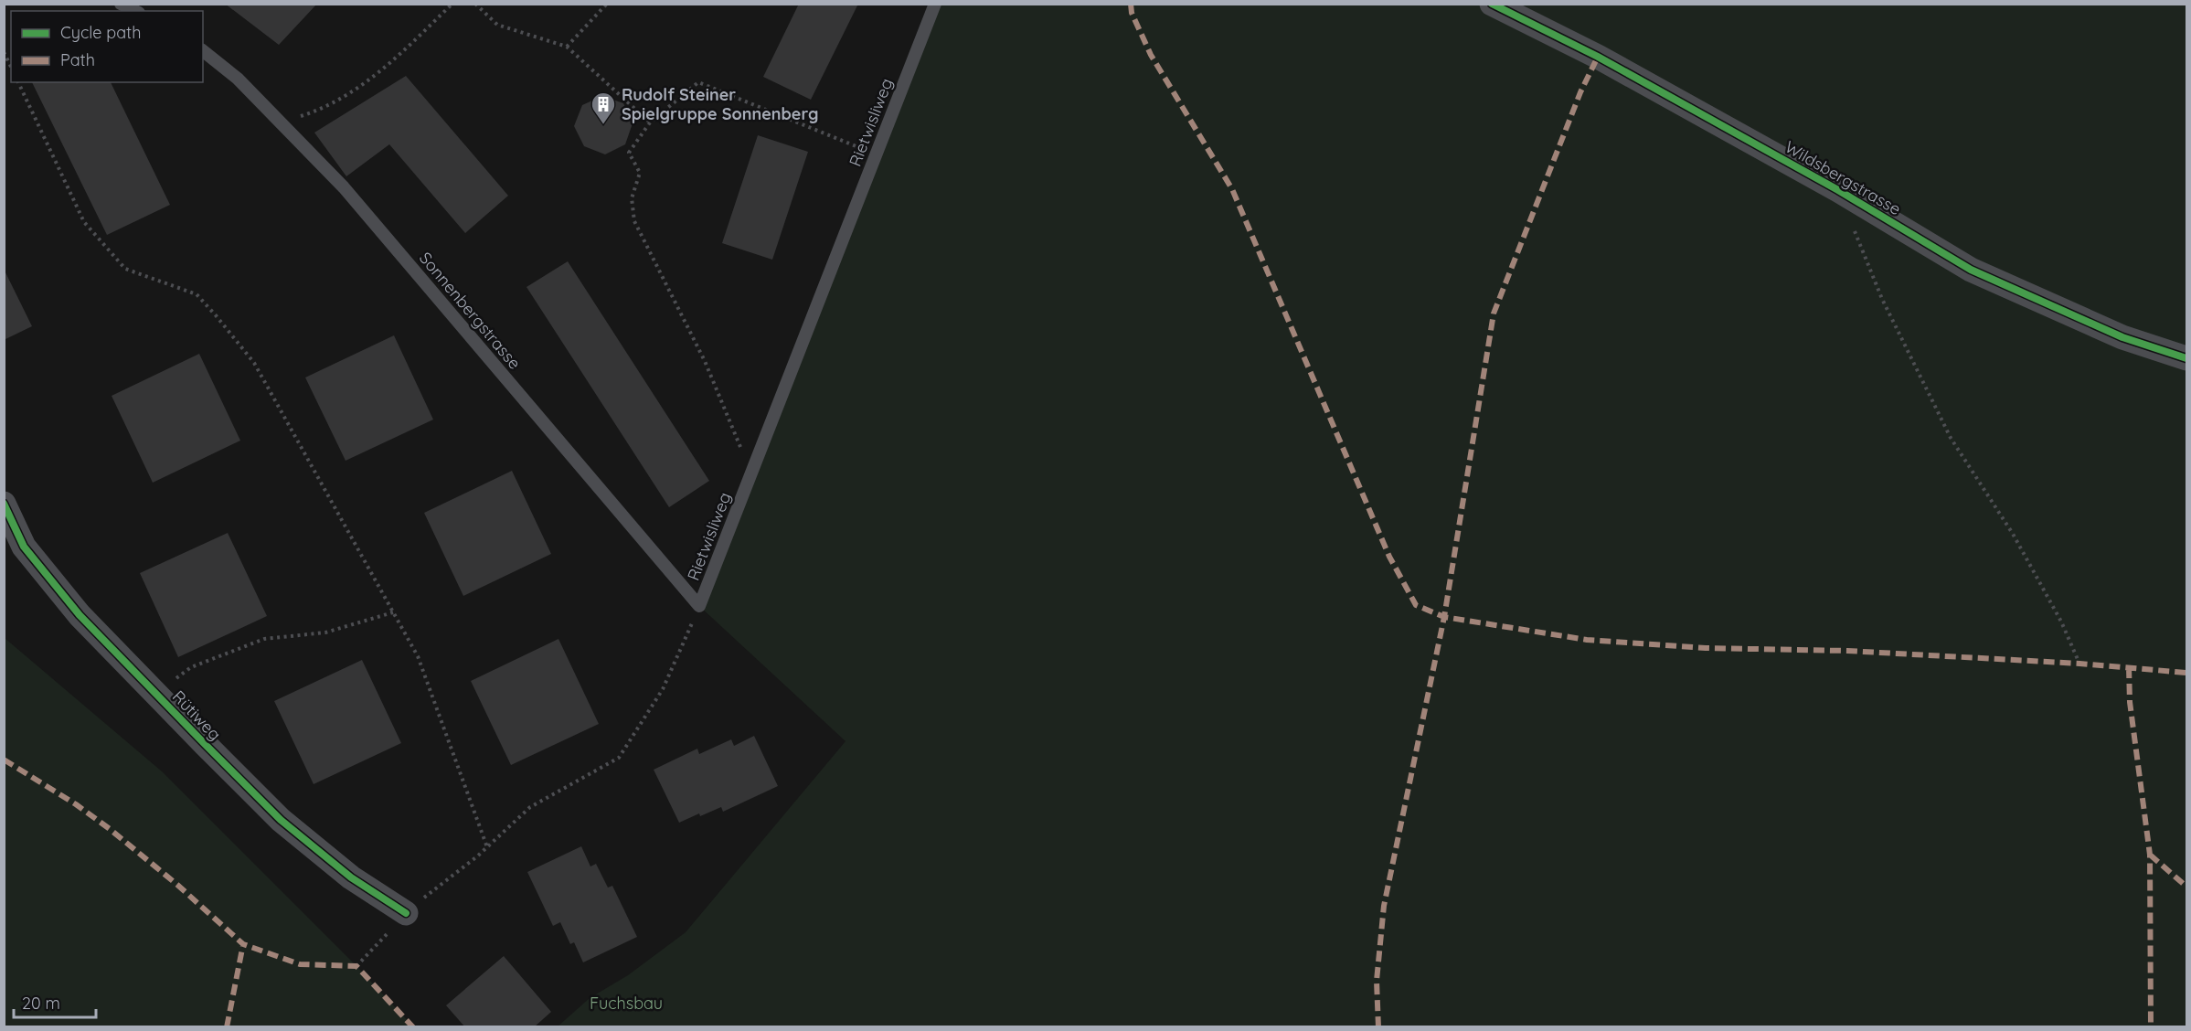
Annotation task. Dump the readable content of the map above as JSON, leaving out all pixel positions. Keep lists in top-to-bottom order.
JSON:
{
  "streets": {
    "street": ["Wildsbergstrasse", "Rütiweg"],
    "lane": ["Rietwisliweg", "Sonnenbergstrasse"]
  },
  "crossings": [
    ["Rietwisliweg", "Sonnenbergstrasse"],
    ["Rietwisliweg", "Rütiweg"]
  ],
  "parks": ["Fuchsbau"],
  "places": {
    "building": ["Rudolf Steiner Spielgruppe Sonnenberg"]
  },
  "legend": ["Cycle path", "Path"],
  "scale_bar": "20 m"
}
